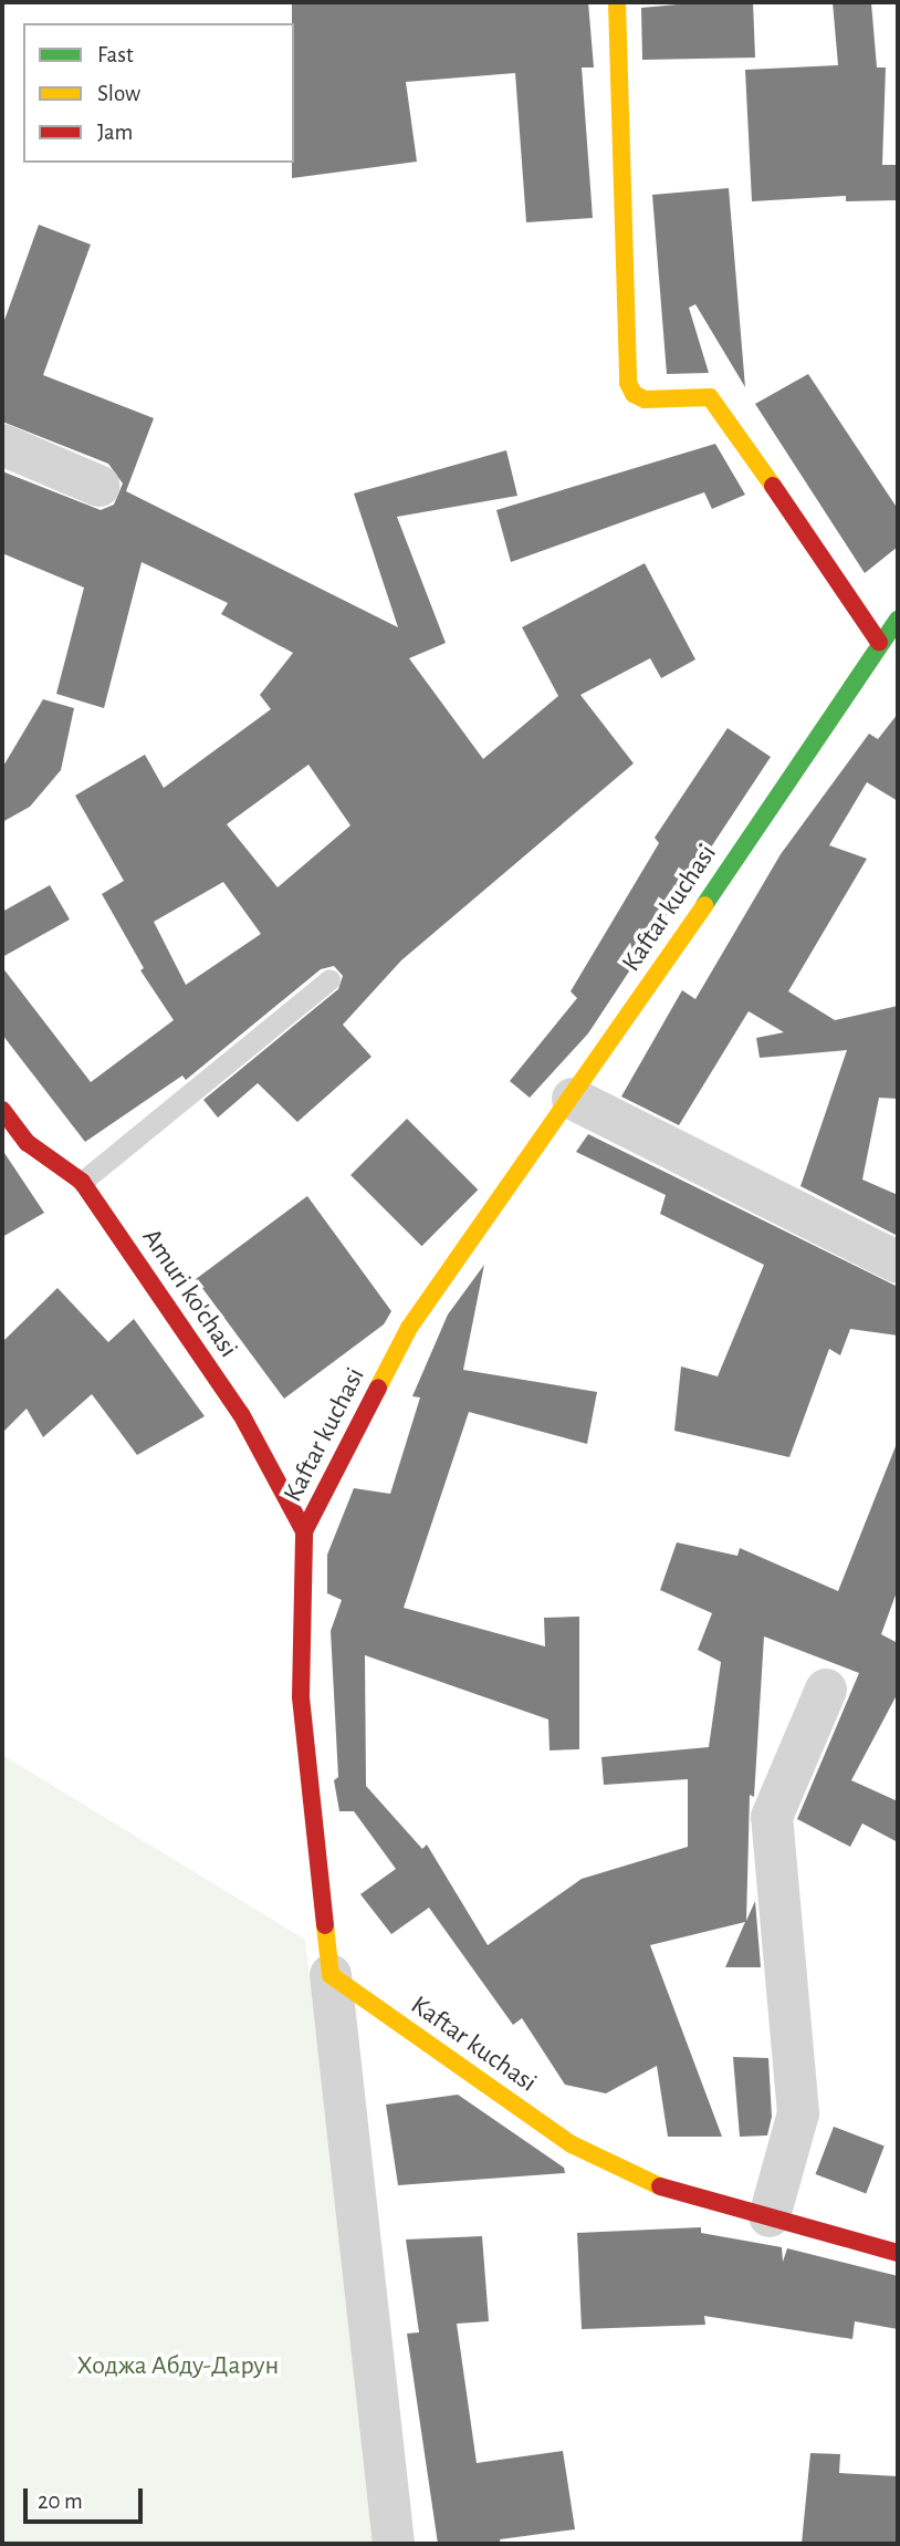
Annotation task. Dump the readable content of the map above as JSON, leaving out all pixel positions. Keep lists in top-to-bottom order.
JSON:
{
  "streets": {
    "street": ["Kaftar kuchasi", "Amuri ko'chasi"]
  },
  "crossings": [
    ["Kaftar kuchasi", "Amuri ko'chasi"]
  ],
  "parks": ["Ходжа Абду-Дарун"],
  "legend": ["Fast", "Slow", "Jam"],
  "scale_bar": "20 m"
}
